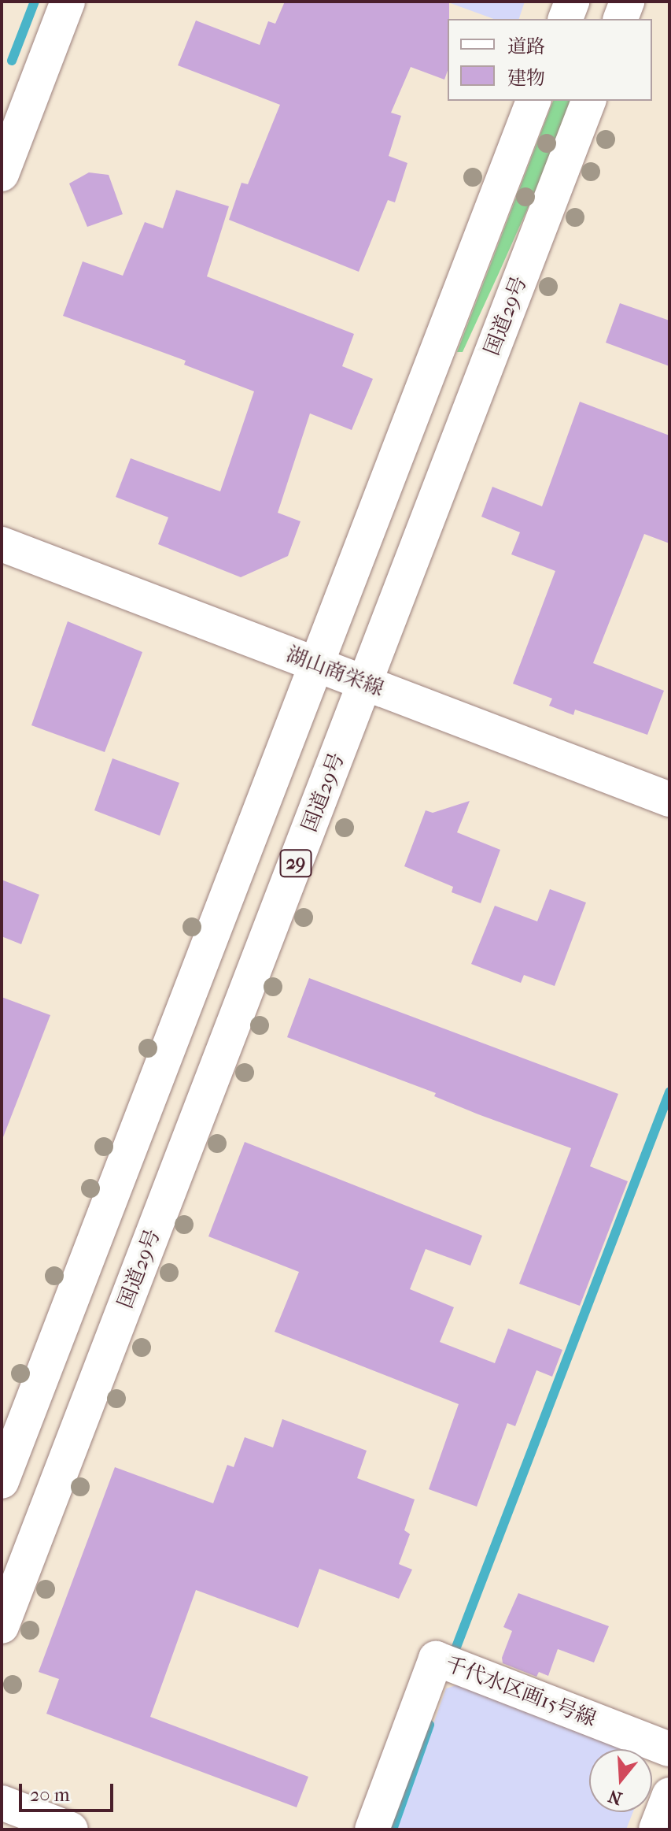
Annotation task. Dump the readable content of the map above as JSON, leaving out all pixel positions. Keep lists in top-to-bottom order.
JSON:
{
  "streets": {
    "main road": [
      "国道29号",
      "湖山商栄線",
      "29",
      "千代水区画15号線"
    ]
  },
  "crossings": [
    ["国道29号", "湖山商栄線"],
    ["湖山商栄線", "29"]
  ],
  "legend": ["道路", "建物"],
  "scale_bar": "20 m",
  "north": "bottom"
}
